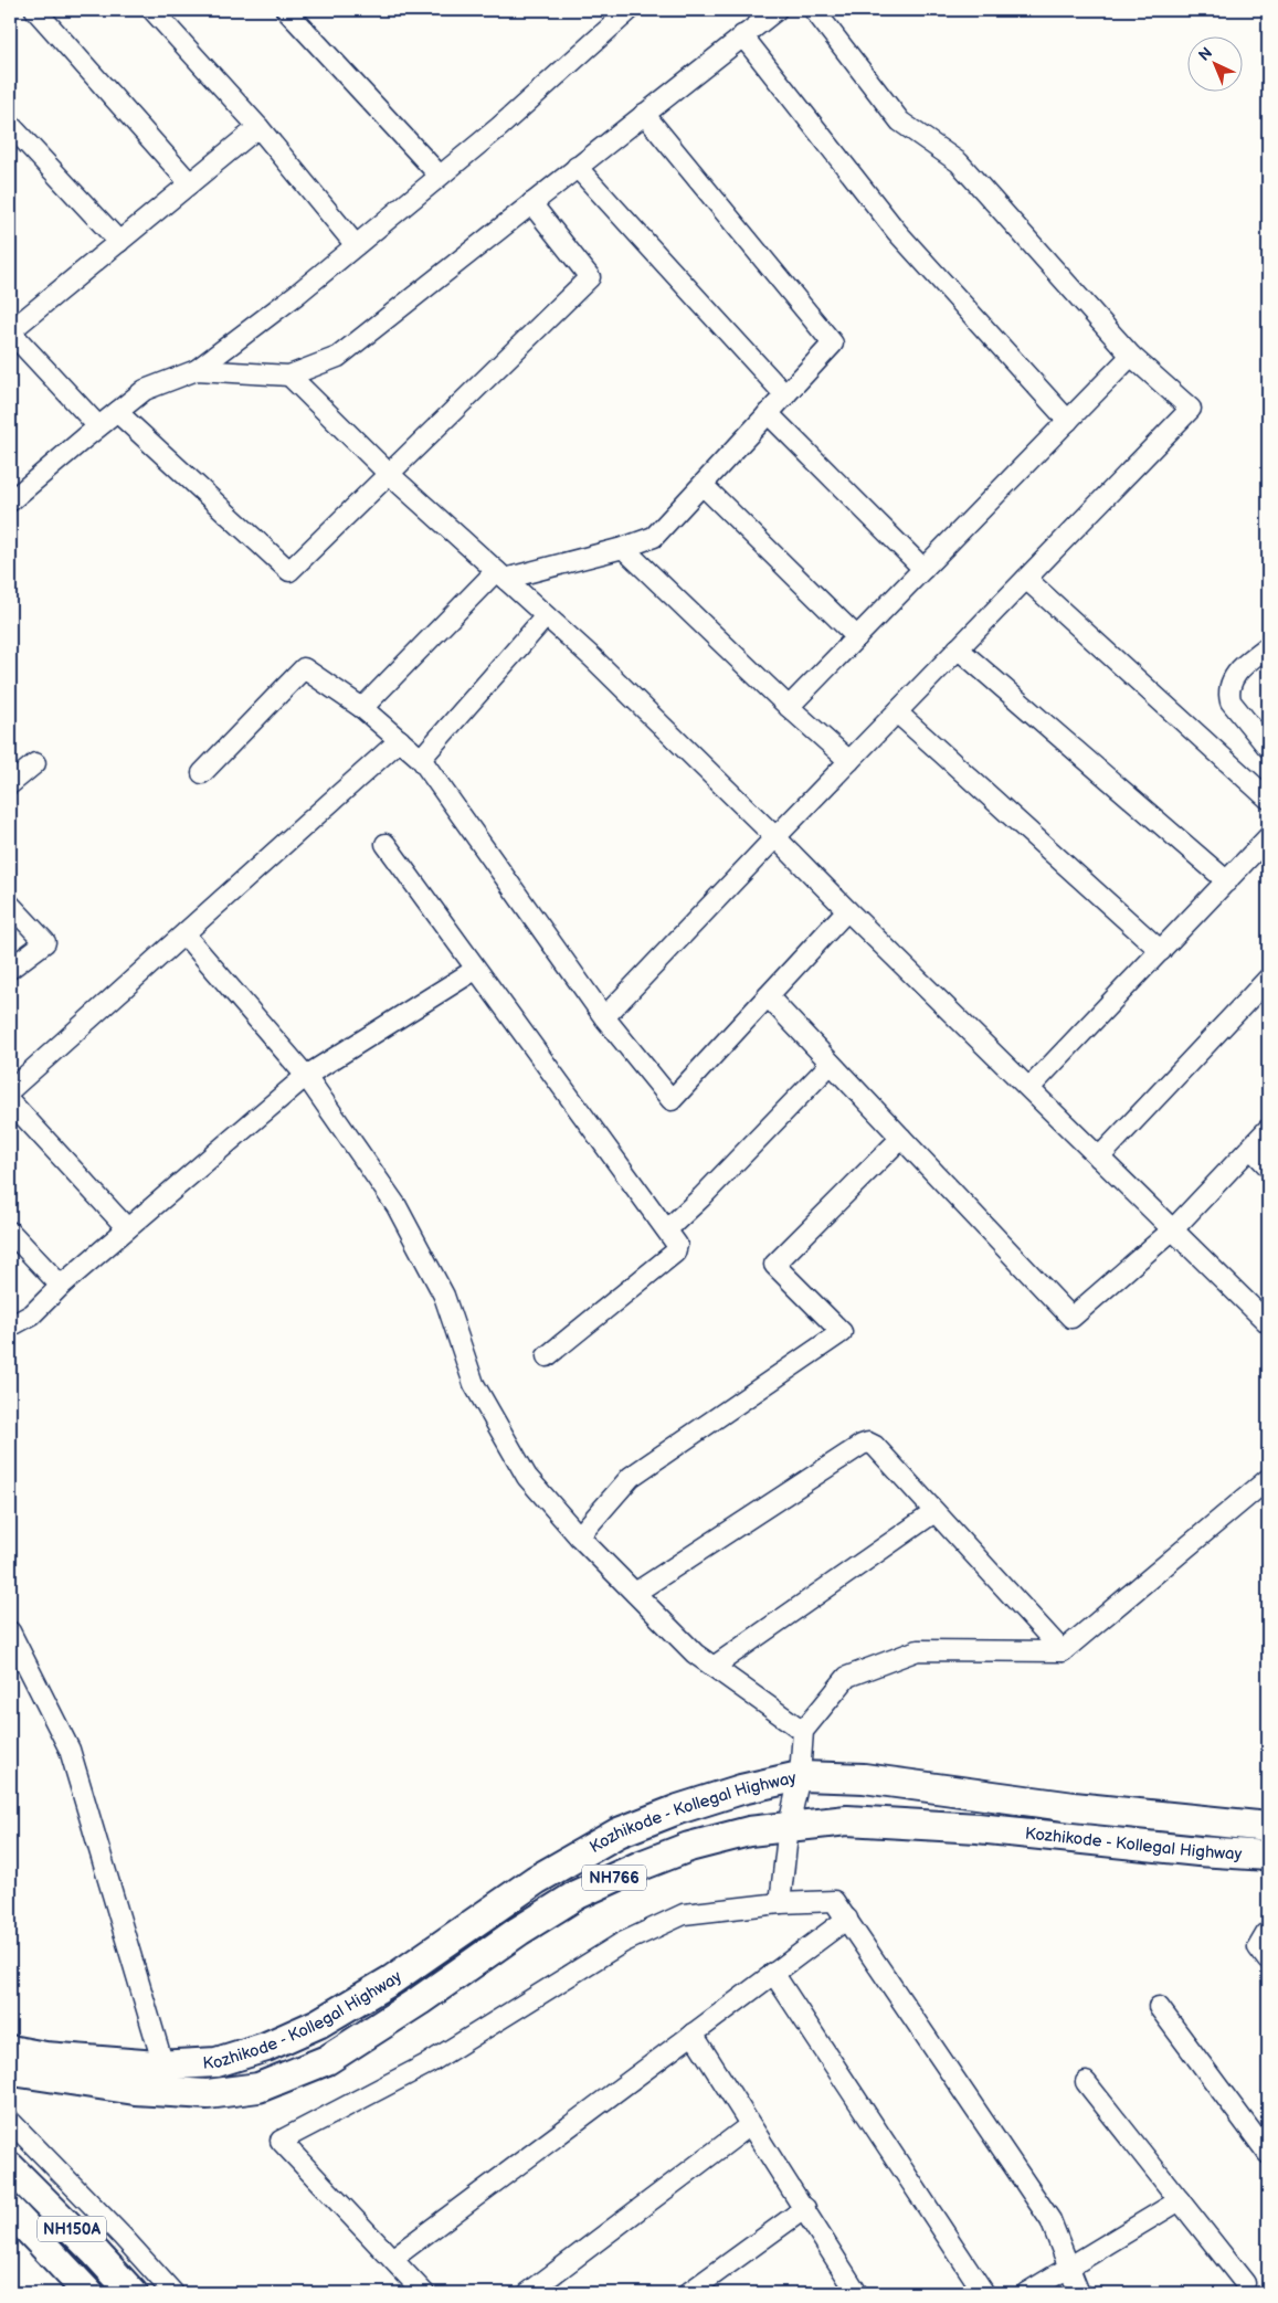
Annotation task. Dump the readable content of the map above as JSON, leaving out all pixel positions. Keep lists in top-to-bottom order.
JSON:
{
  "streets": {
    "highway": ["Kozhikode - Kollegal Highway", "NH766", "NH150A"]
  },
  "north": "top left"
}
